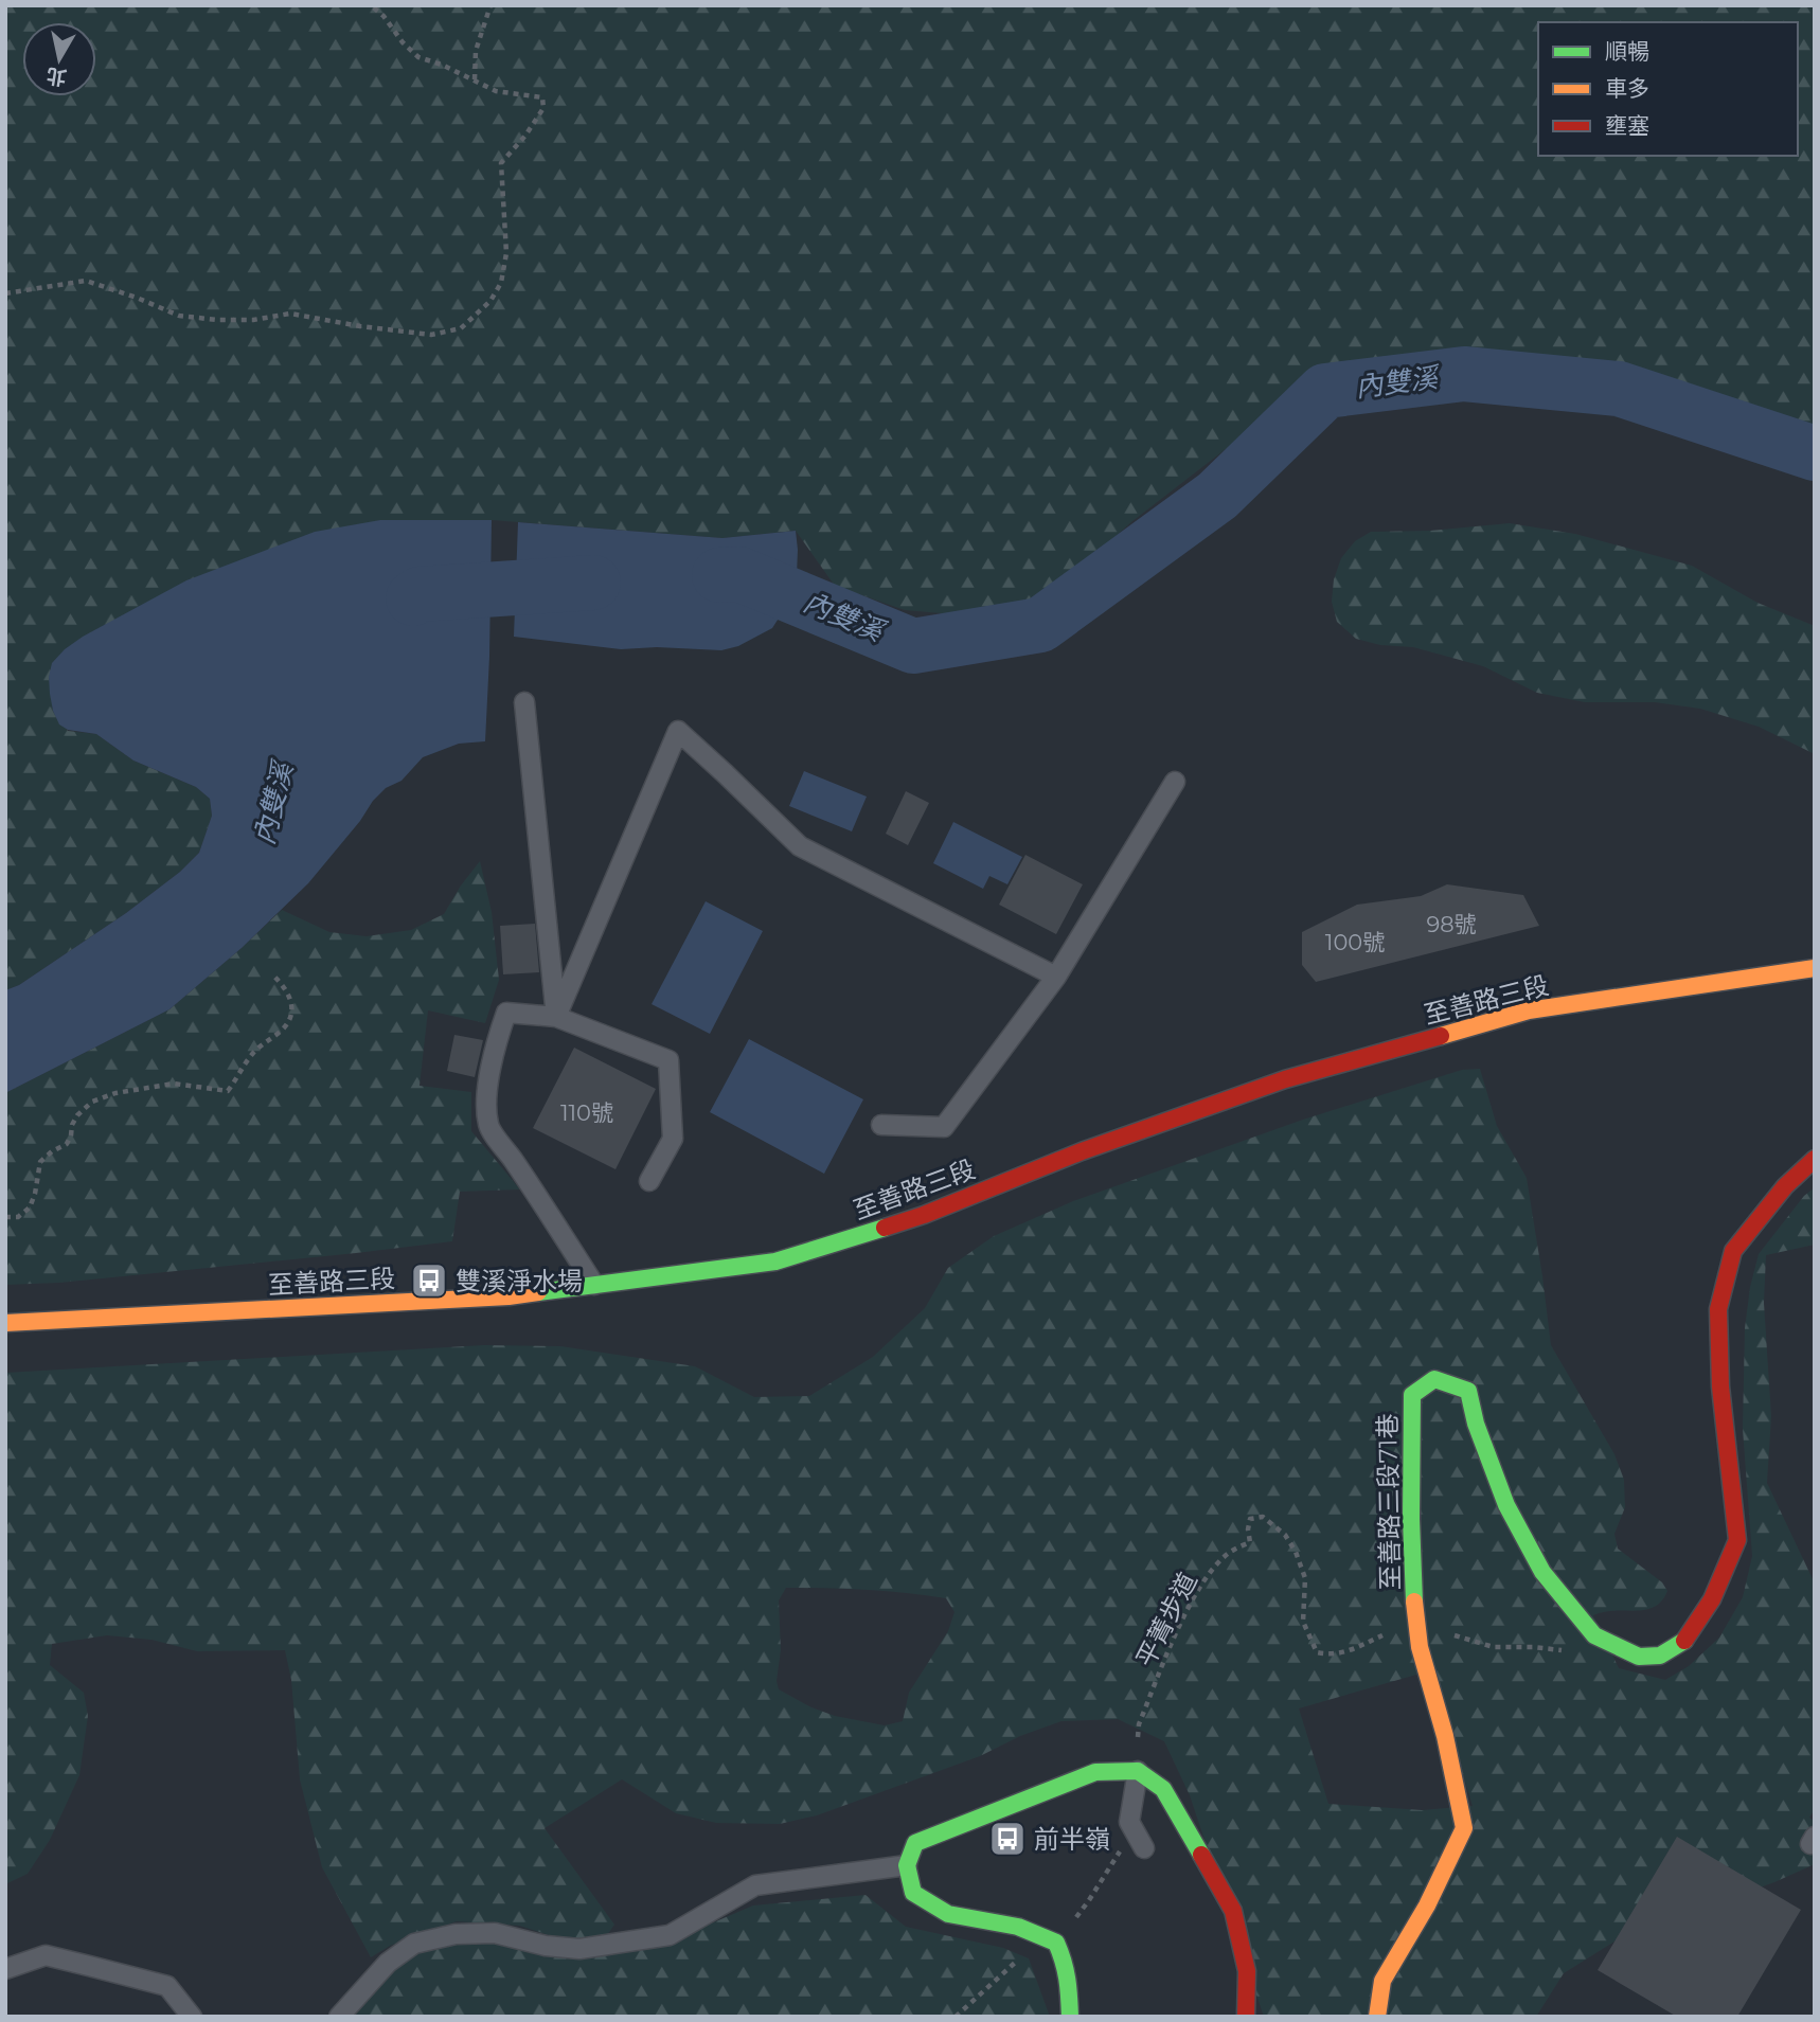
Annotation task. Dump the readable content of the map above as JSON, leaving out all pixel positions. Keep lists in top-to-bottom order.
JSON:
{
  "streets": {
    "street": ["至善路三段", "至善路三段71巷"],
    "path": ["平菁步道"]
  },
  "water": ["內雙溪"],
  "places": {
    "bus stop": ["雙溪淨水場", "前半嶺"]
  },
  "house_numbers": ["98號", "100號", "110號"],
  "legend": ["順暢", "車多", "壅塞"],
  "north": "bottom"
}
